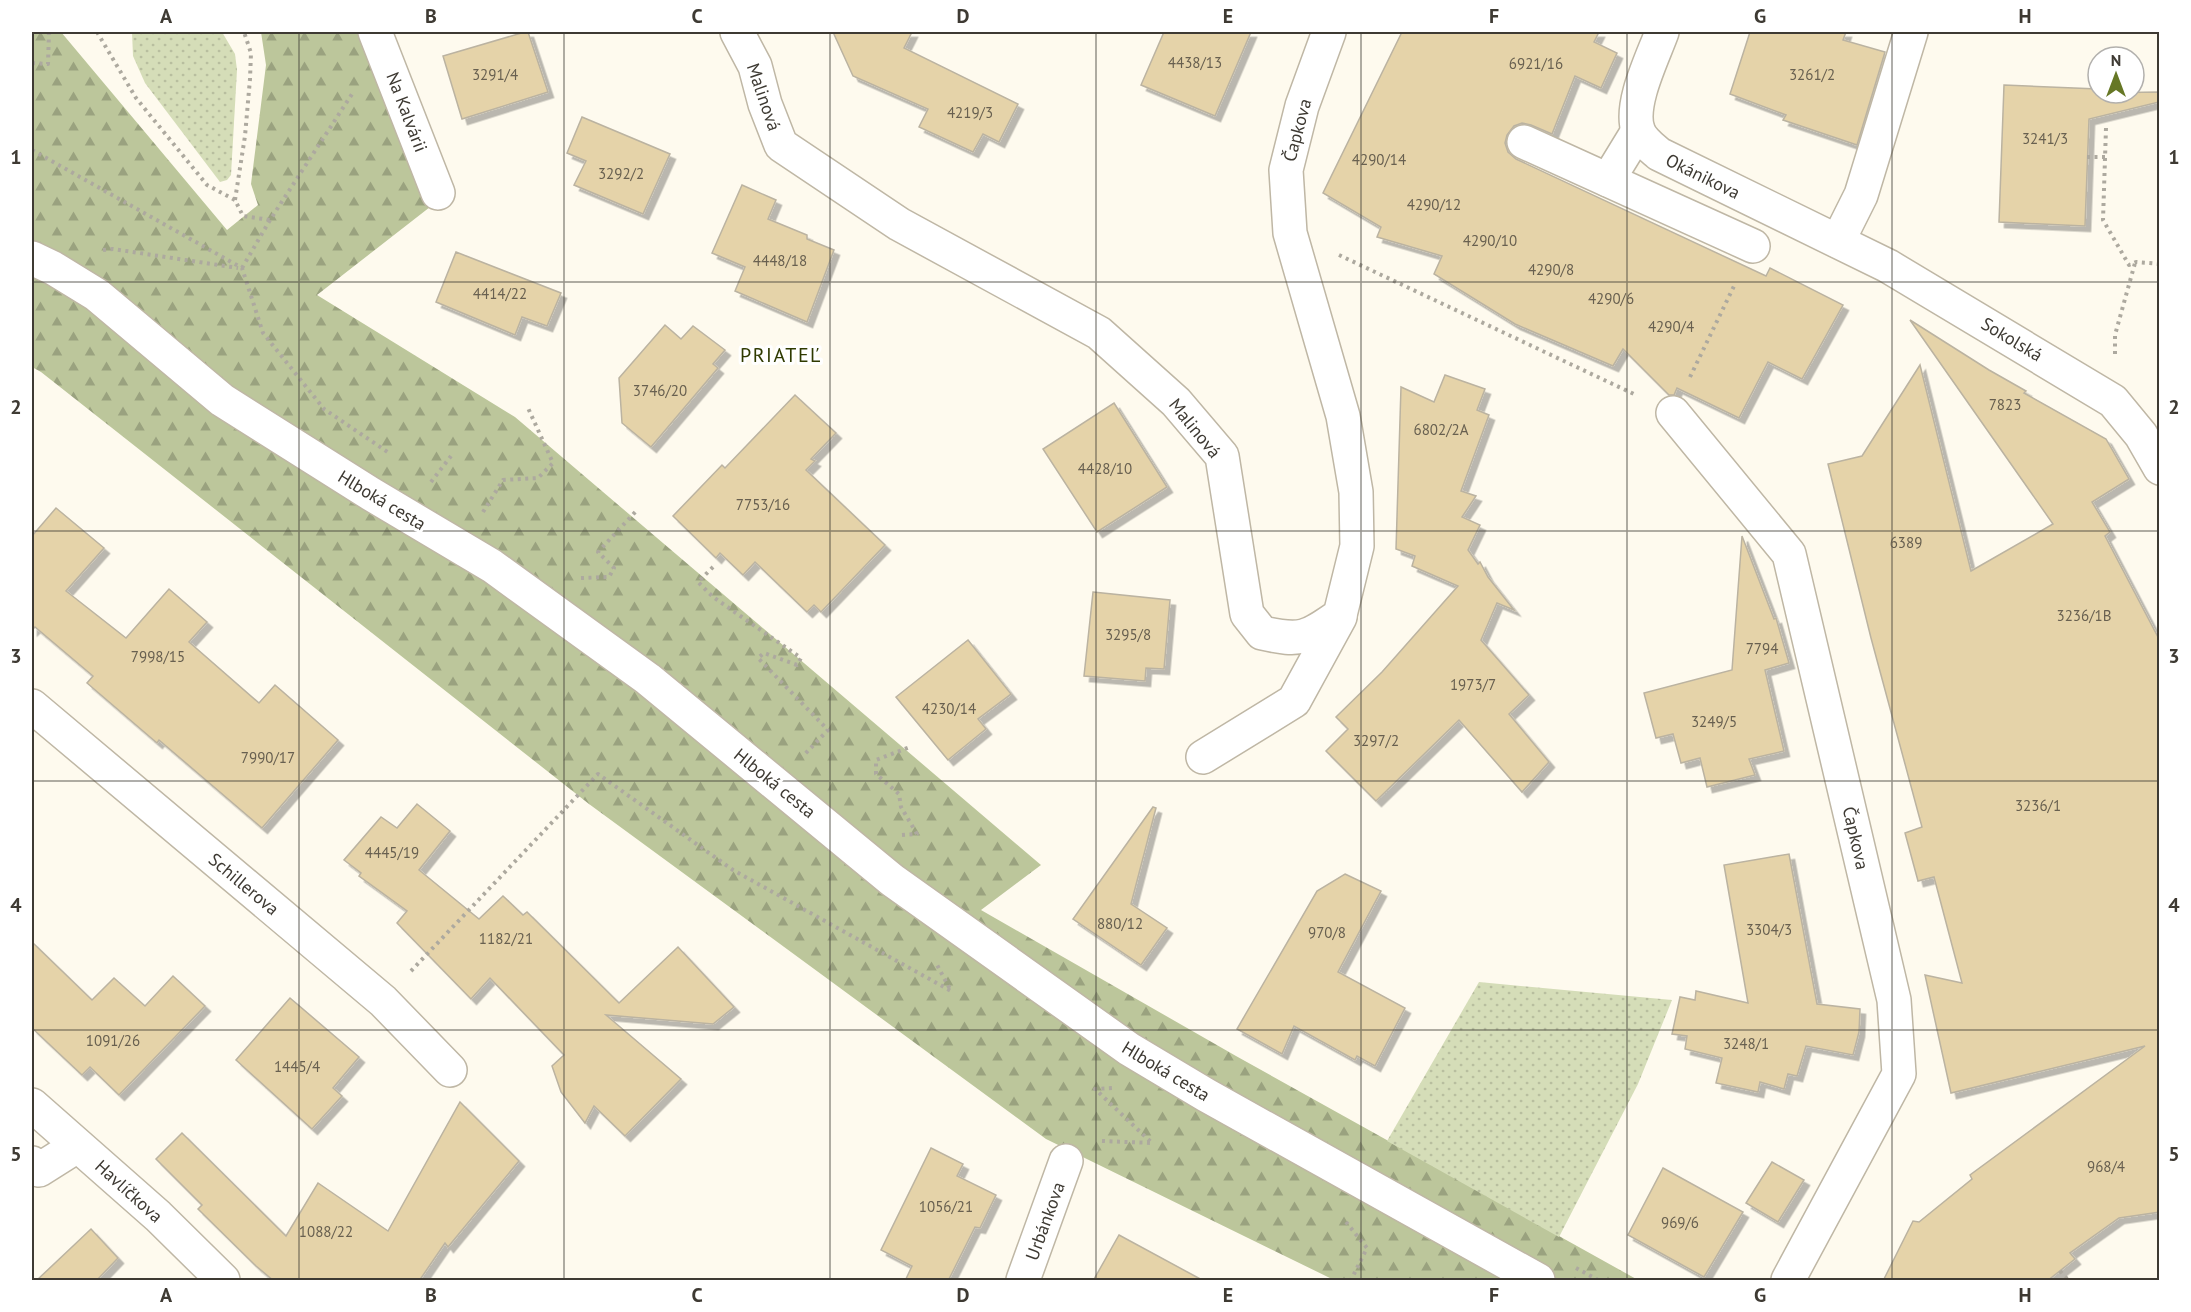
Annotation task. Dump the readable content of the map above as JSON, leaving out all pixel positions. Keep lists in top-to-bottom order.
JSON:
{
  "streets": {
    "street": [
      "Malinová",
      "Na Kalvárii",
      "Čapkova",
      "Okánikova",
      "Sokolská",
      "Hlboká cesta",
      "Schillerova",
      "Havlíčkova",
      "Urbánkova"
    ]
  },
  "crossings": [
    ["Malinová", "Čapkova"],
    ["Okánikova", "Sokolská"]
  ],
  "districts": ["PRIATEĽ"],
  "house_numbers": [
    "4438/13",
    "6921/16",
    "3291/4",
    "3261/2",
    "4219/3",
    "3241/3",
    "4290/14",
    "3292/2",
    "4290/12",
    "4290/10",
    "4448/18",
    "4290/8",
    "4414/22",
    "4290/6",
    "4290/4",
    "3746/20",
    "7823",
    "6802/2A",
    "4428/10",
    "7753/16",
    "6389",
    "3236/1B",
    "3295/8",
    "7794",
    "7998/15",
    "1973/7",
    "4230/14",
    "3249/5",
    "3297/2",
    "7990/17",
    "3236/1",
    "4445/19",
    "880/12",
    "3304/3",
    "970/8",
    "1182/21",
    "1091/26",
    "3248/1",
    "1445/4",
    "968/4",
    "1056/21",
    "969/6",
    "1088/22"
  ],
  "north": "top",
  "grid": {
    "columns": [
      "A",
      "B",
      "C",
      "D",
      "E",
      "F",
      "G",
      "H"
    ],
    "rows": [
      "1",
      "2",
      "3",
      "4",
      "5"
    ]
  }
}
